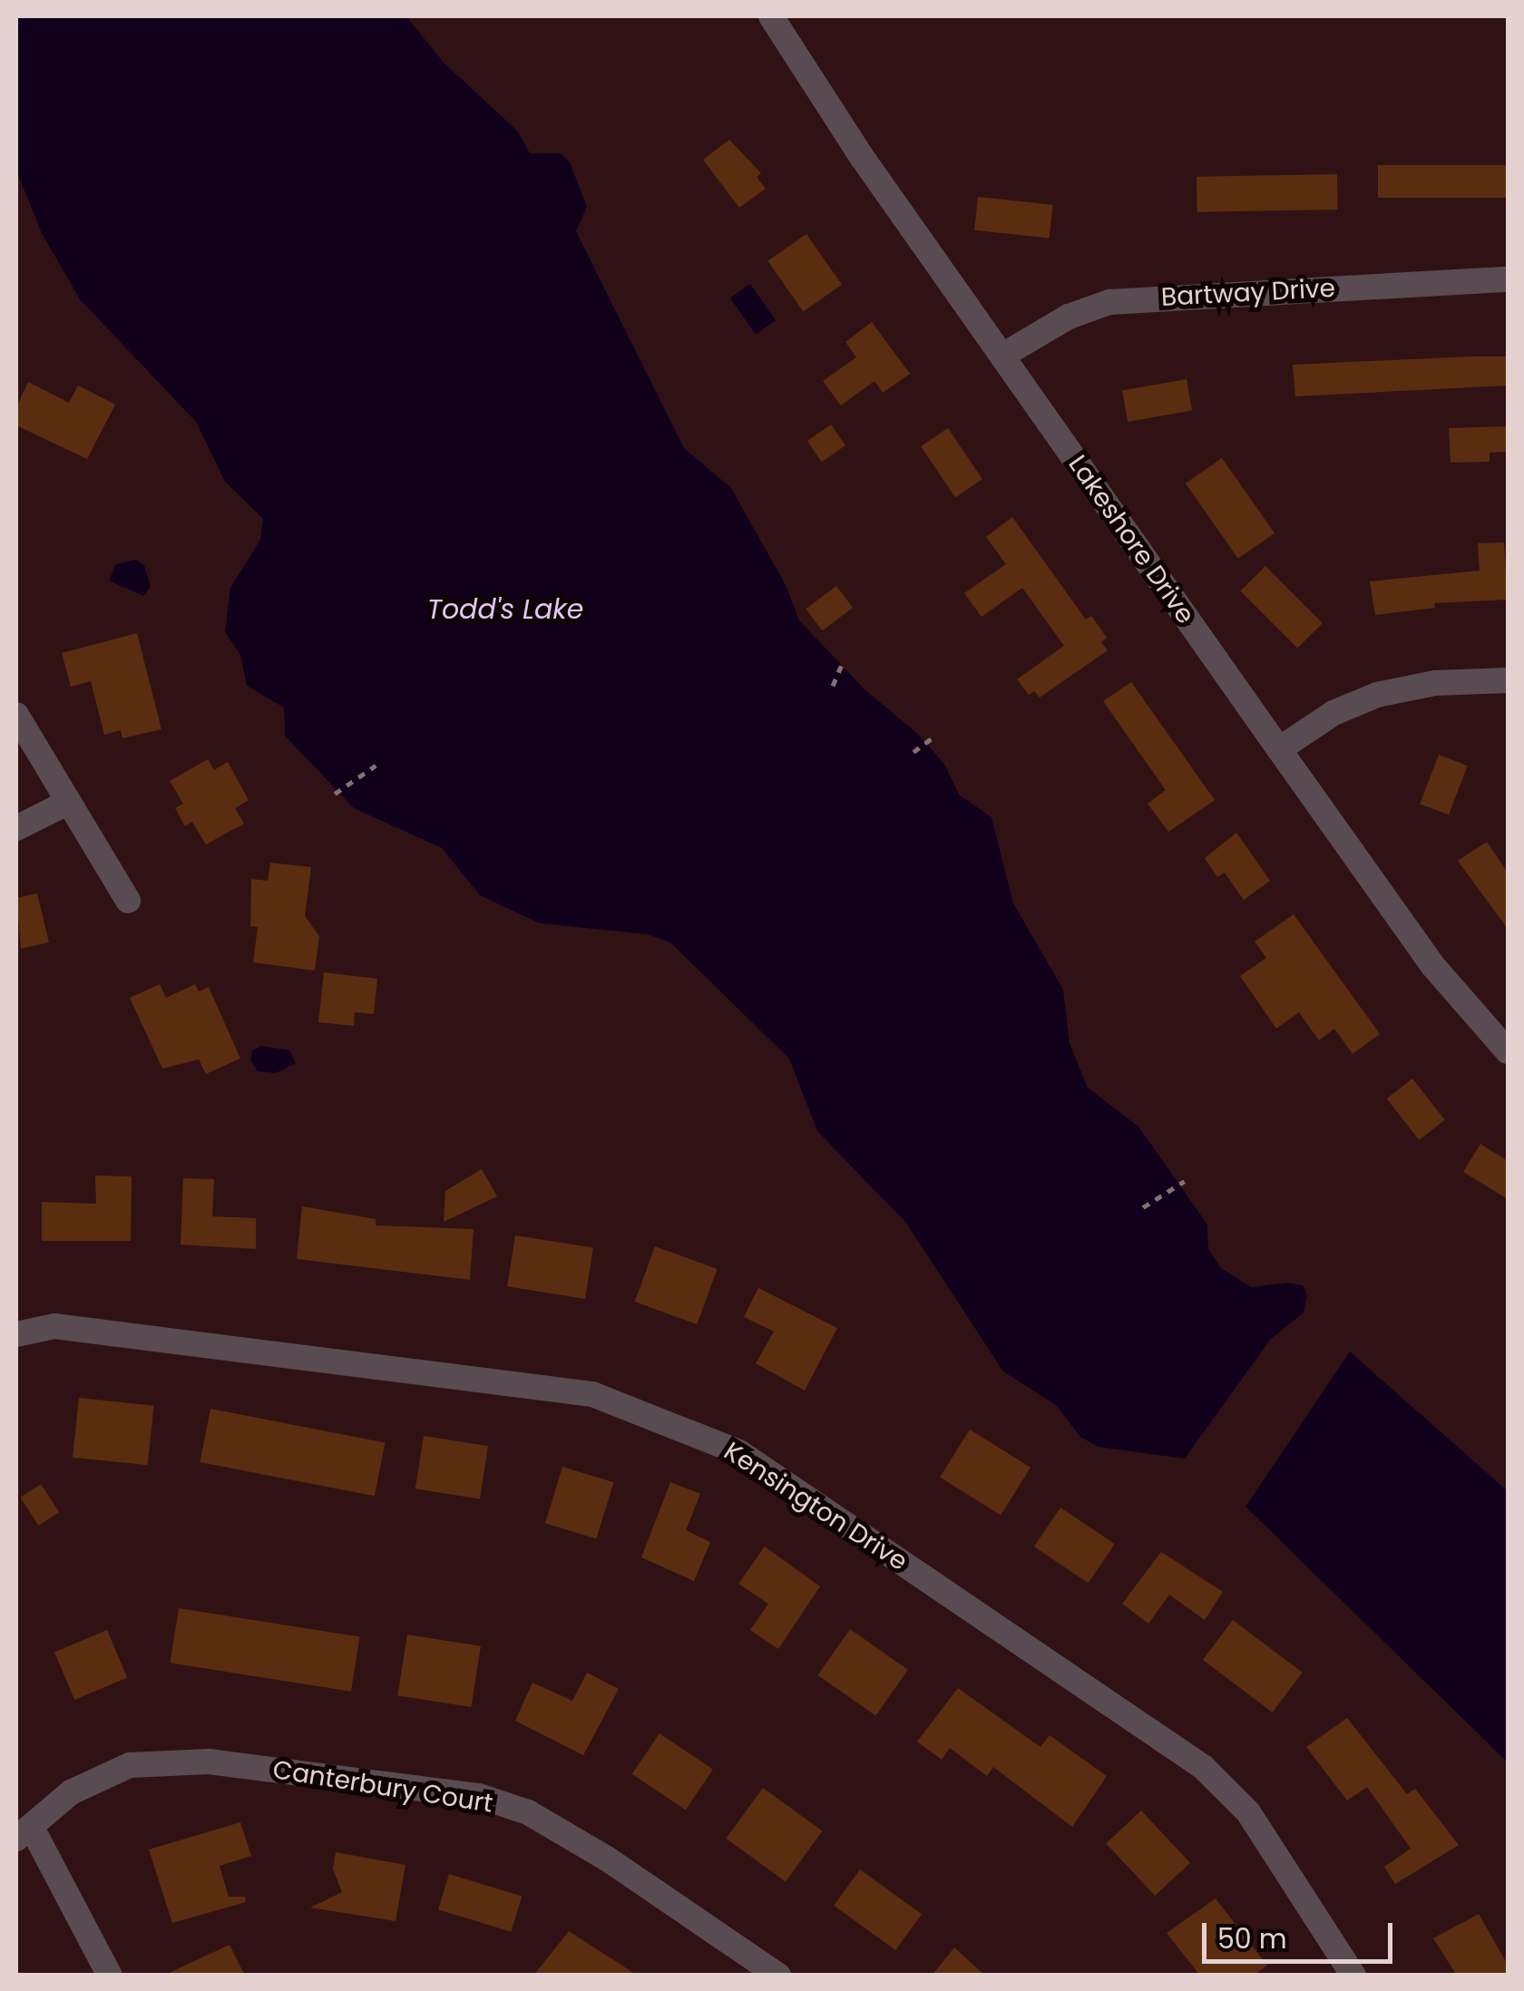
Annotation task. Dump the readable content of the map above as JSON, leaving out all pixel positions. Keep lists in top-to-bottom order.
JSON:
{
  "streets": {
    "street": [
      "Bartway Drive",
      "Lakeshore Drive",
      "Kensington Drive",
      "Canterbury Court"
    ]
  },
  "crossings": [
    ["Bartway Drive", "Lakeshore Drive"]
  ],
  "water": ["Todd's Lake"],
  "scale_bar": "50 m"
}
